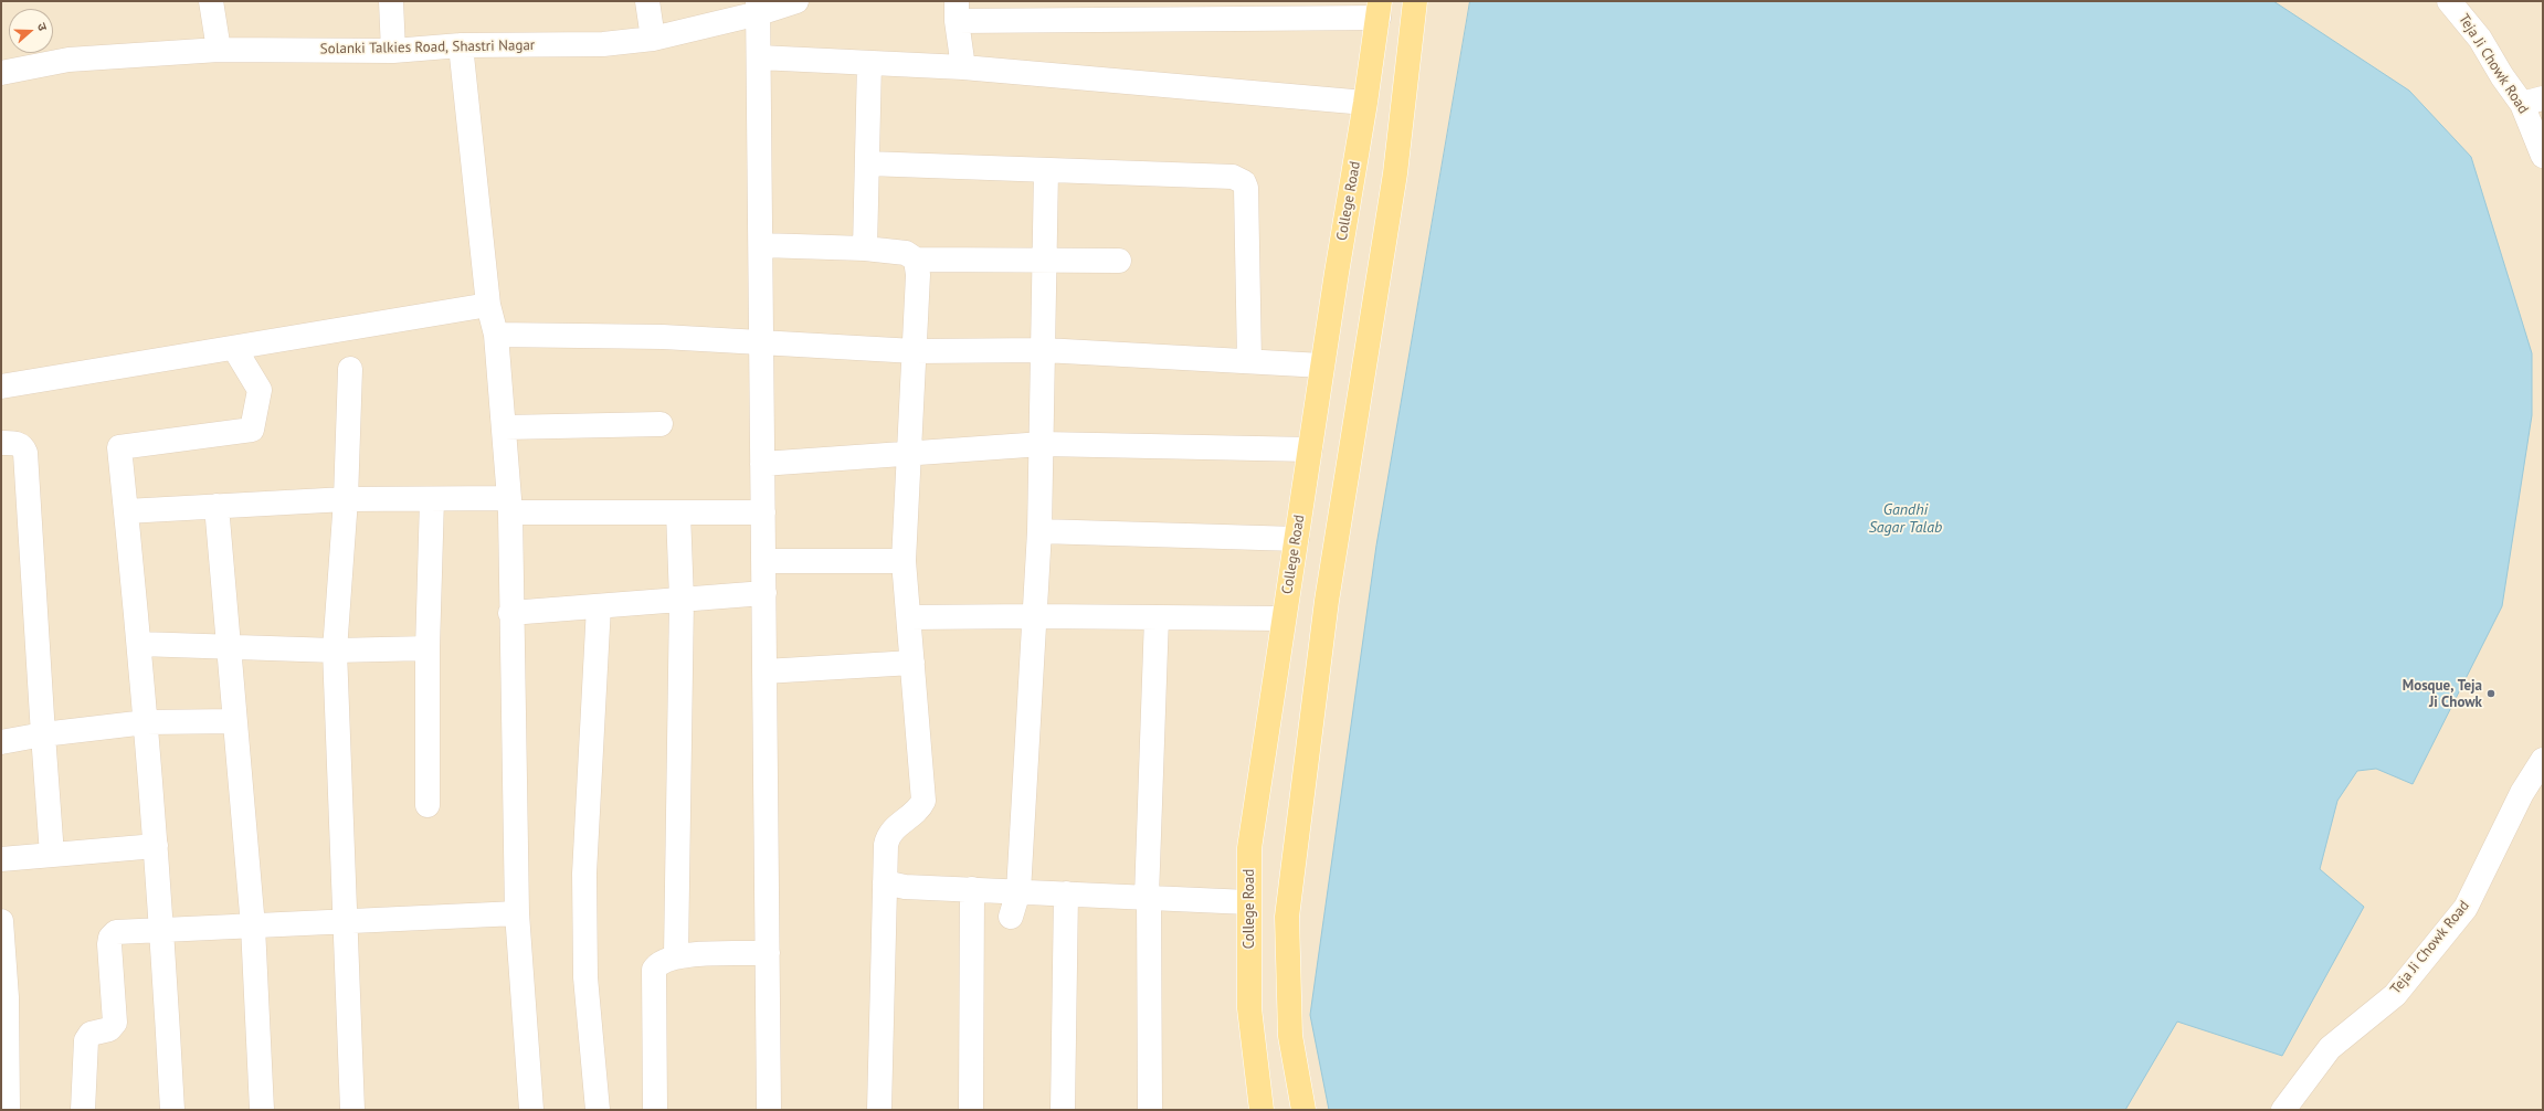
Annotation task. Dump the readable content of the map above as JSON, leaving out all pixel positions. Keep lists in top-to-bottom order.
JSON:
{
  "streets": {
    "main road": ["College Road"],
    "street": ["Solanki Talkies Road, Shastri Nagar", "Teja Ji Chowk Road"]
  },
  "water": ["Gandhi Sagar Talab"],
  "places": ["Mosque, Teja Ji Chowk"],
  "north": "right"
}
